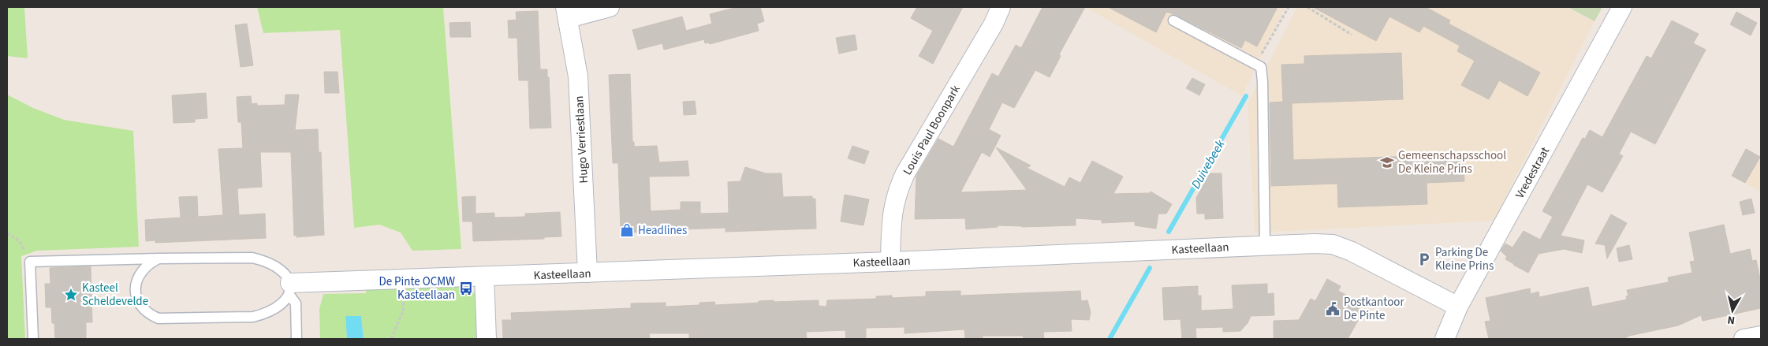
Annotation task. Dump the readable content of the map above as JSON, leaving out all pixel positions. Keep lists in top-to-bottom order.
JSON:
{
  "streets": {
    "street": [
      "Louis Paul Boonpark",
      "Hugo Verriestlaan",
      "Vredestraat",
      "Kasteellaan"
    ]
  },
  "crossings": [
    ["Louis Paul Boonpark", "Kasteellaan"],
    ["Hugo Verriestlaan", "Kasteellaan"],
    ["Vredestraat", "Kasteellaan"]
  ],
  "water": ["Duivebeek"],
  "places": {
    "school or university": ["Gemeenschapsschool De Kleine Prins"],
    "shop": ["Headlines"],
    "parking": ["Parking De Kleine Prins"],
    "bus stop": ["De Pinte OCMW Kasteellaan"],
    "place": ["Kasteel Scheldevelde"],
    "public building": ["Postkantoor De Pinte"]
  },
  "north": "bottom"
}
